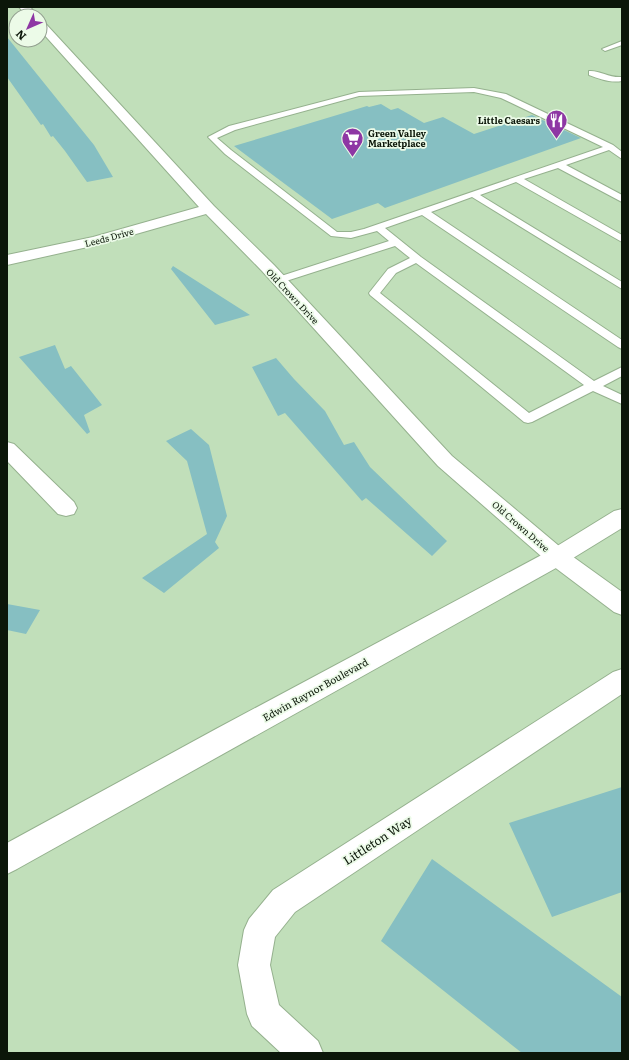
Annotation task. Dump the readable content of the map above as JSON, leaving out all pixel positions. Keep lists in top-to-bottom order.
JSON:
{
  "streets": {
    "street": [
      "Leeds Drive",
      "Old Crown Drive",
      "Edwin Raynor Boulevard",
      "Littleton Way"
    ]
  },
  "crossings": [
    ["Leeds Drive", "Old Crown Drive"],
    ["Old Crown Drive", "Edwin Raynor Boulevard"]
  ],
  "places": {
    "restaurant": ["Little Caesars"],
    "supermarket": ["Green Valley Marketplace"]
  },
  "north": "bottom left"
}
